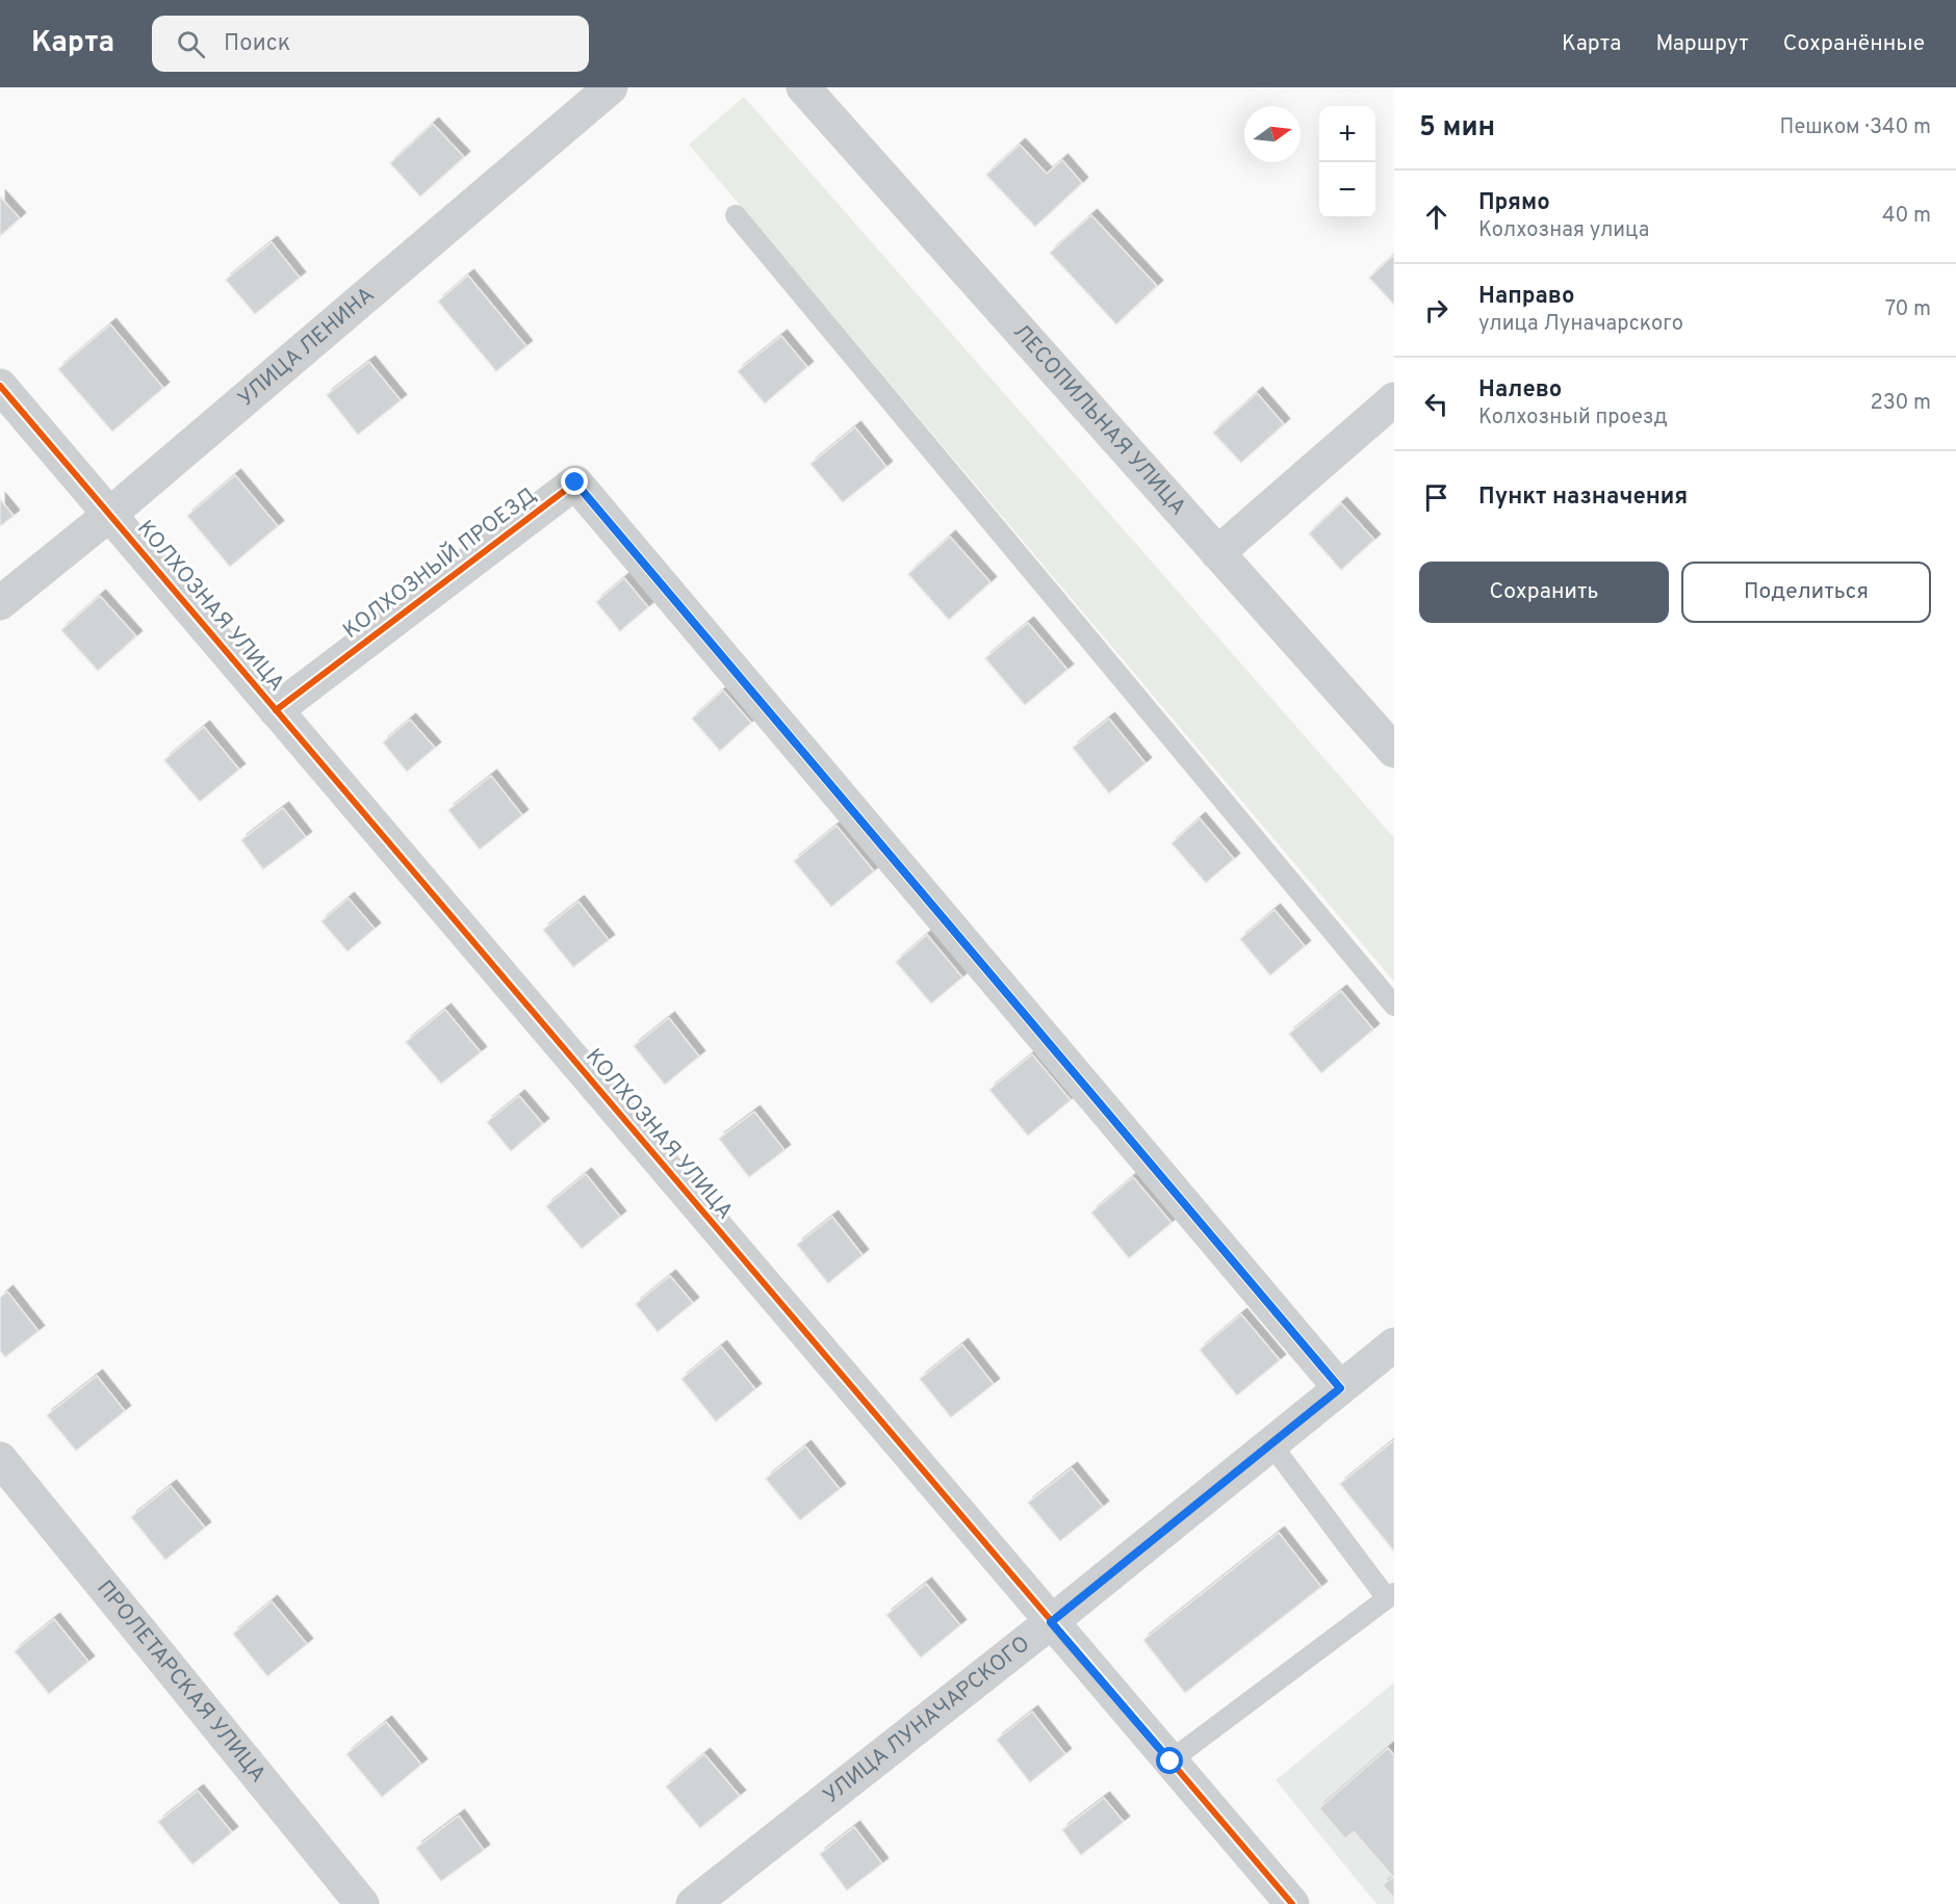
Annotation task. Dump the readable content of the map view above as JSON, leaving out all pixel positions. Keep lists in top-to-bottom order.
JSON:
{
  "streets": {
    "street": [
      "УЛИЦА ЛЕНИНА",
      "ЛЕСОПИЛЬНАЯ УЛИЦА",
      "КОЛХОЗНЫЙ ПРОЕЗД",
      "КОЛХОЗНАЯ УЛИЦА",
      "ПРОЛЕТАРСКАЯ УЛИЦА",
      "УЛИЦА ЛУНАЧАРСКОГО"
    ]
  },
  "crossings": [
    ["УЛИЦА ЛЕНИНА", "КОЛХОЗНАЯ УЛИЦА"],
    ["КОЛХОЗНЫЙ ПРОЕЗД", "КОЛХОЗНАЯ УЛИЦА"],
    ["КОЛХОЗНЫЙ ПРОЕЗД", "УЛИЦА ЛУНАЧАРСКОГО"],
    ["КОЛХОЗНАЯ УЛИЦА", "УЛИЦА ЛУНАЧАРСКОГО"]
  ],
  "north": "right",
  "page": {
    "header": "Карта",
    "search": "Поиск",
    "nav": ["Карта", "Маршрут", "Сохранённые"],
    "heading": ["5 мин", "Пешком · 340 m"],
    "map_buttons": ["+", "−"],
    "list": [
      ["Прямо", "Колхозная улица", "40 m"],
      ["Направо", "улица Луначарского", "70 m"],
      ["Налево", "Колхозный проезд", "230 m"],
      "Пункт назначения"
    ],
    "buttons": ["Сохранить", "Поделиться"]
  }
}
